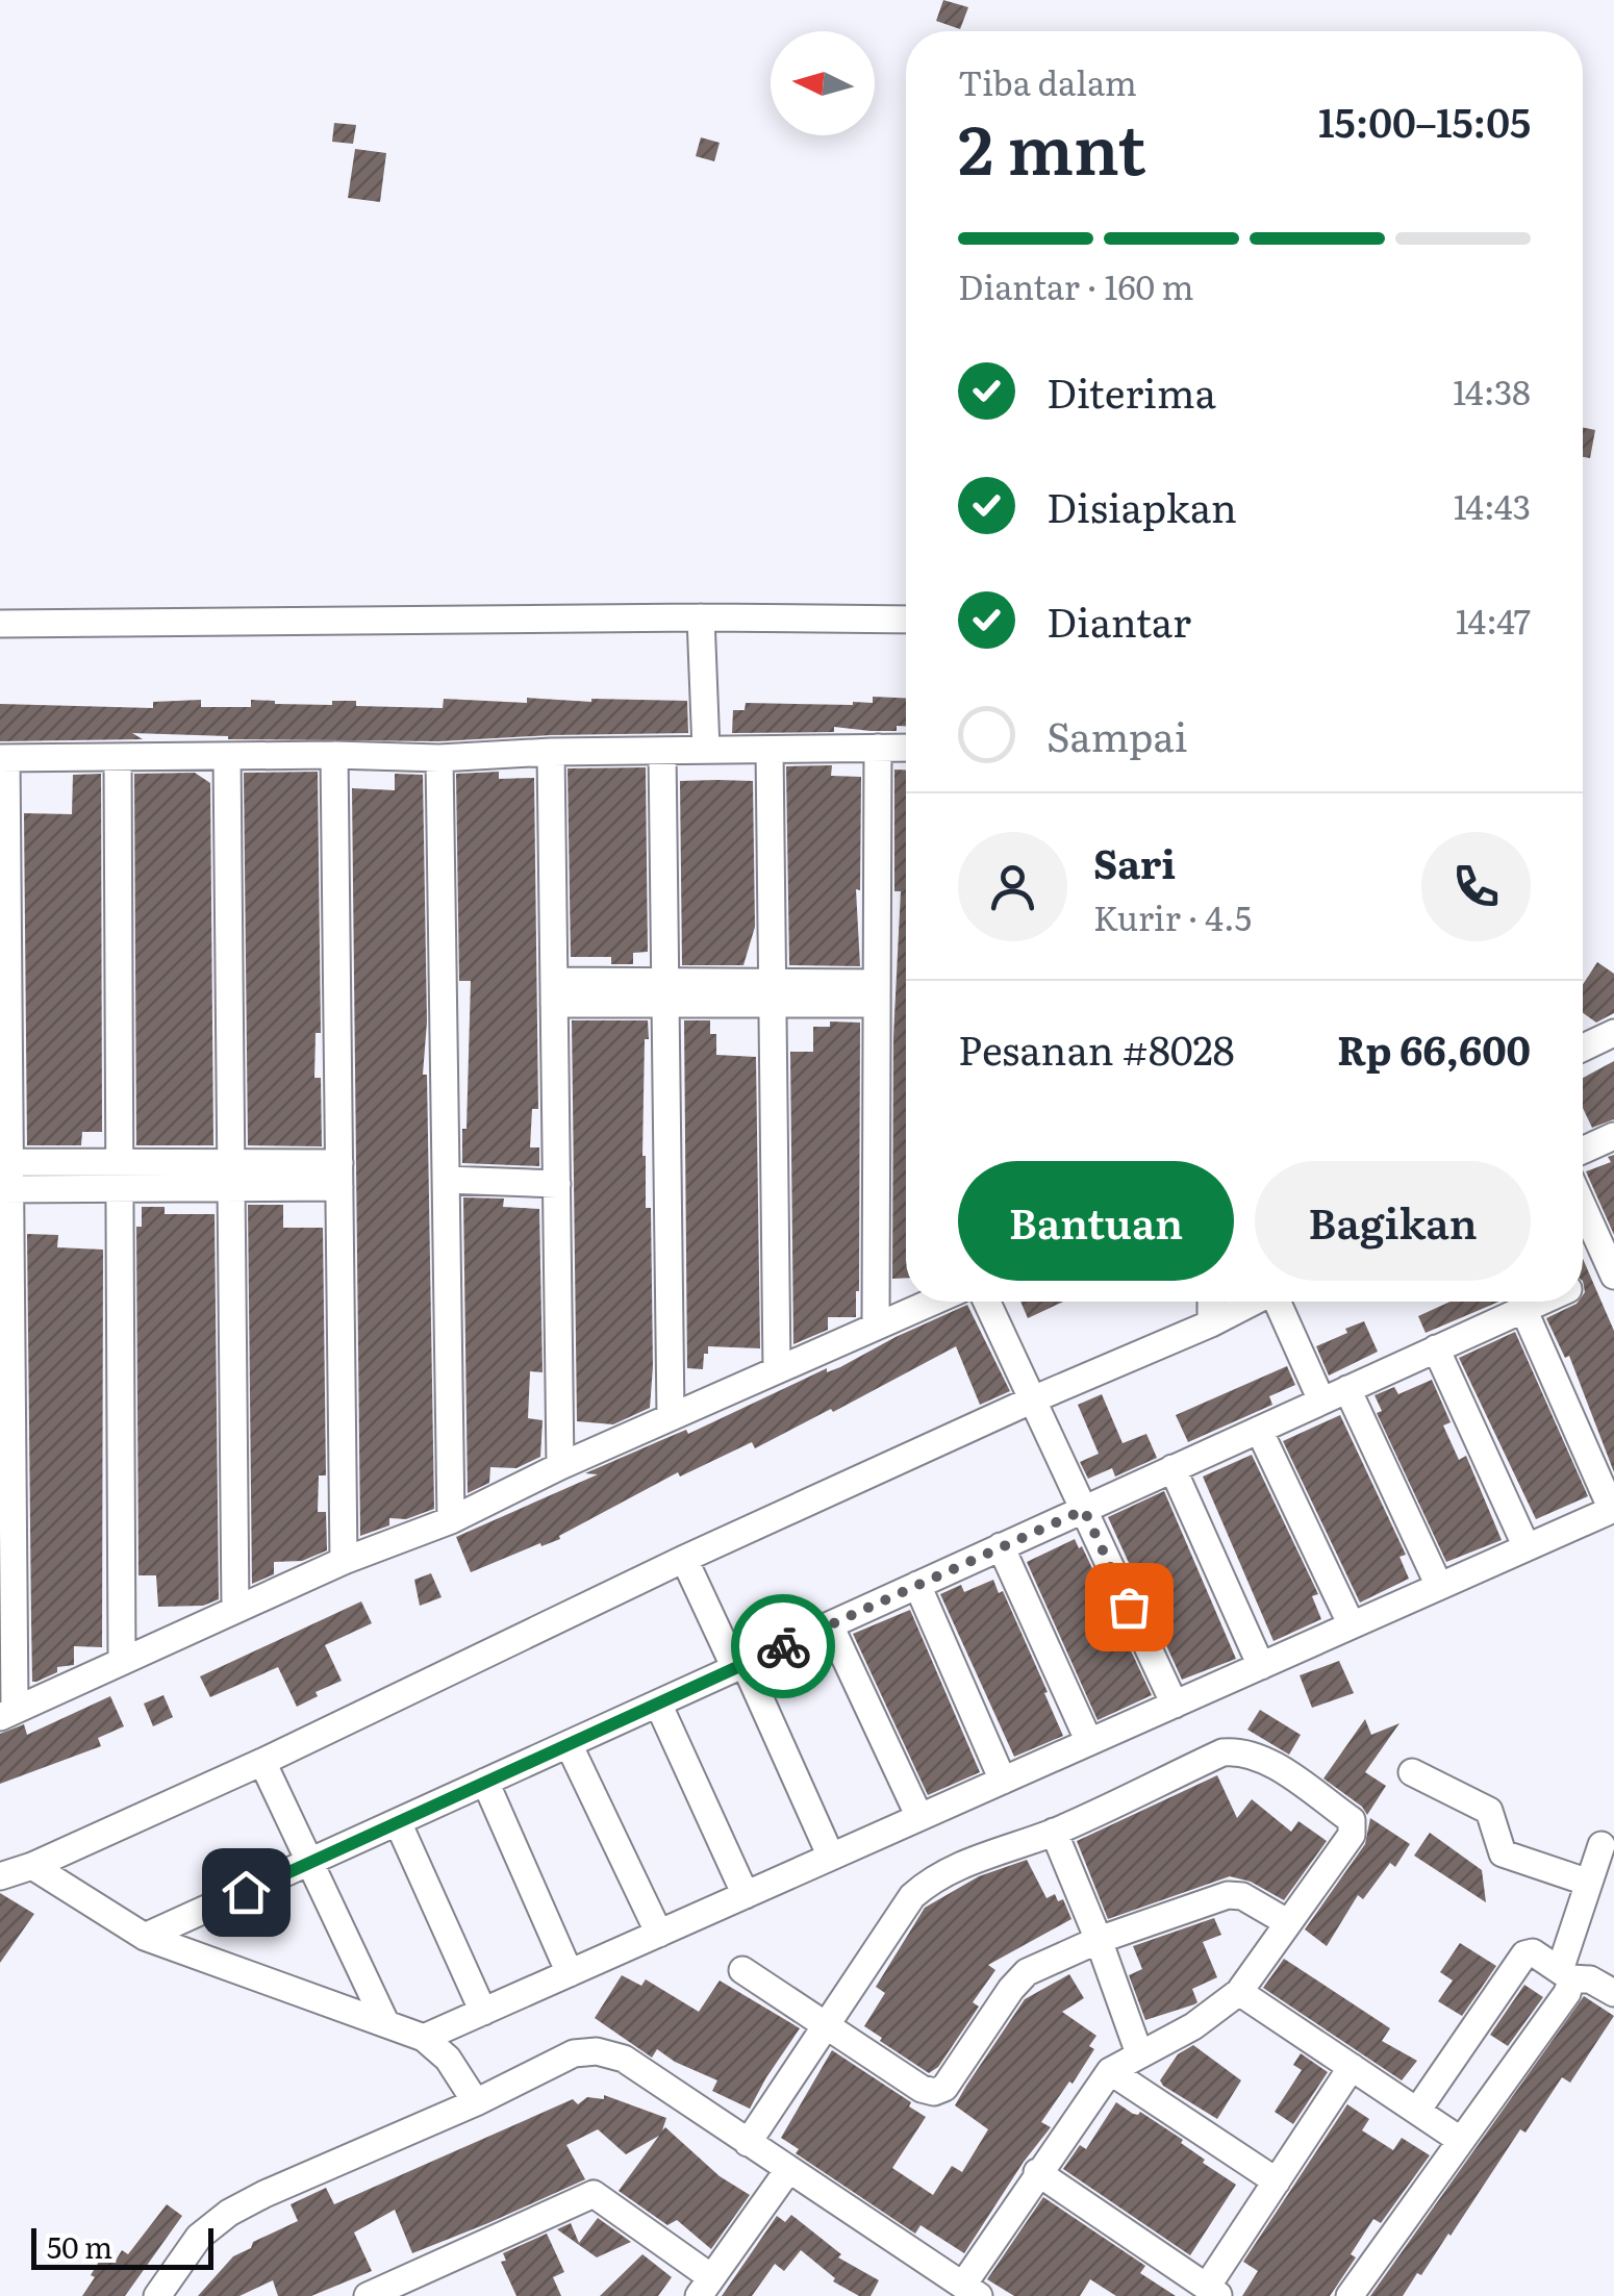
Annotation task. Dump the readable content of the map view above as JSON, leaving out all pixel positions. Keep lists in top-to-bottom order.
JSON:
{
  "scale_bar": "50 m",
  "north": "left",
  "page": {
    "heading": ["2 mnt", "Tiba dalam", "15:00–15:05"],
    "panel": [
      "Sari",
      "Kurir · 4.5",
      "Pesanan #8028",
      "Rp 66,600"
    ],
    "bar": "Diantar · 160 m",
    "list": [
      ["Diterima", "14:38"],
      ["Disiapkan", "14:43"],
      ["Diantar", "14:47"],
      "Sampai"
    ],
    "buttons": ["Bantuan", "Bagikan"],
    "scale": "50 m"
  }
}
